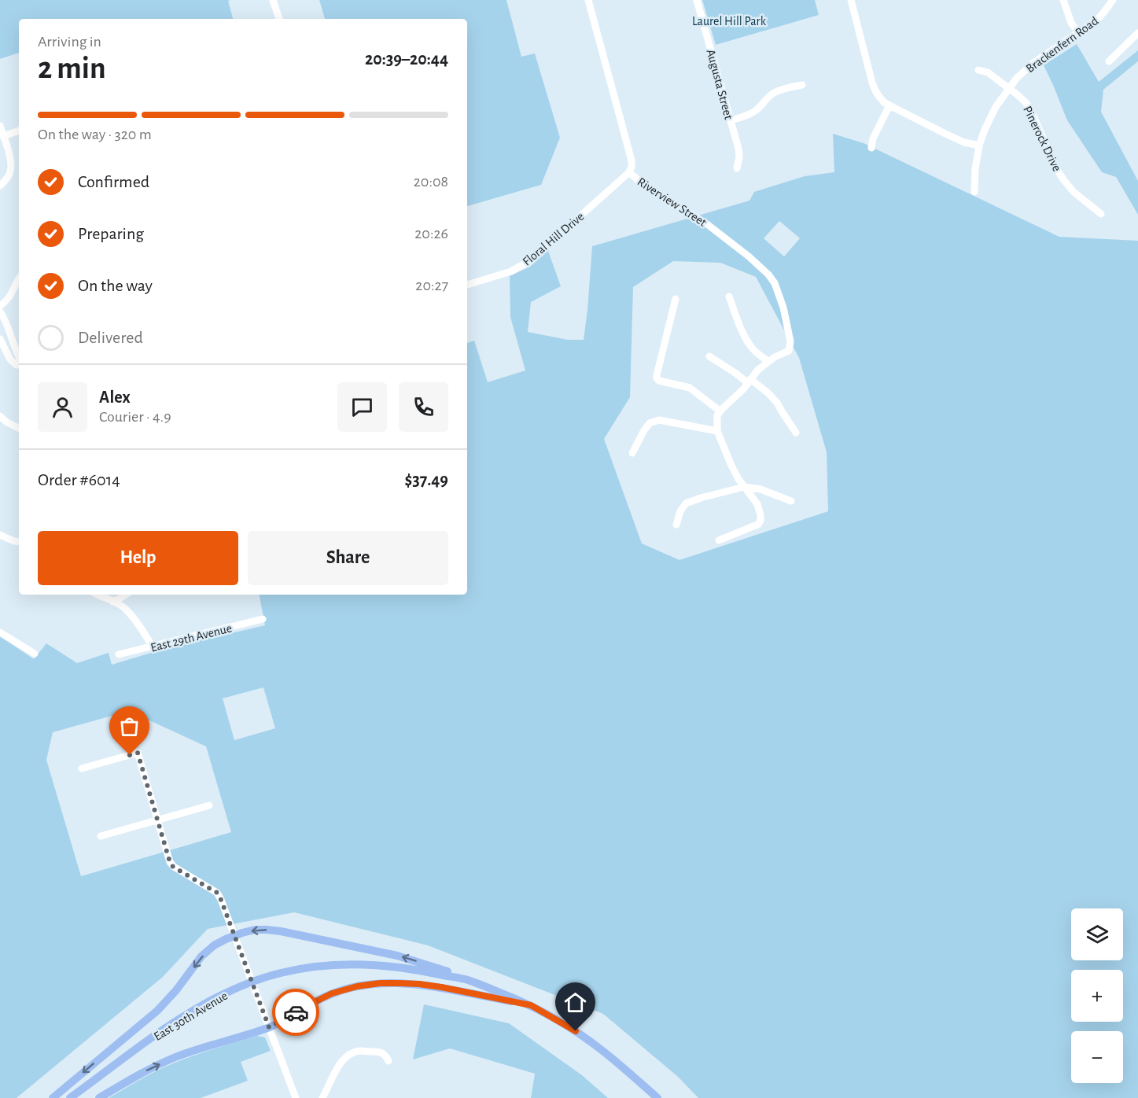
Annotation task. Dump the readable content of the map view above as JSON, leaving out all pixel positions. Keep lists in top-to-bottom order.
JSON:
{
  "streets": {
    "main road": ["East 30th Avenue"],
    "street": [
      "Brackenfern Road",
      "Augusta Street",
      "Pinerock Drive",
      "Riverview Street",
      "Floral Hill Drive",
      "East 29th Avenue"
    ]
  },
  "crossings": [
    ["Brackenfern Road", "Pinerock Drive"],
    ["Riverview Street", "Floral Hill Drive"]
  ],
  "parks": ["Laurel Hill Park"],
  "page": {
    "heading": ["2 min", "Arriving in", "20:39–20:44"],
    "panel": [
      "Alex",
      "Courier · 4.9",
      "Order #6014",
      "$37.49"
    ],
    "bar": "On the way · 320 m",
    "list": [
      ["Confirmed", "20:08"],
      ["Preparing", "20:26"],
      ["On the way", "20:27"],
      "Delivered"
    ],
    "buttons": ["Help", "Share"],
    "map_buttons": ["+", "−"]
  }
}
